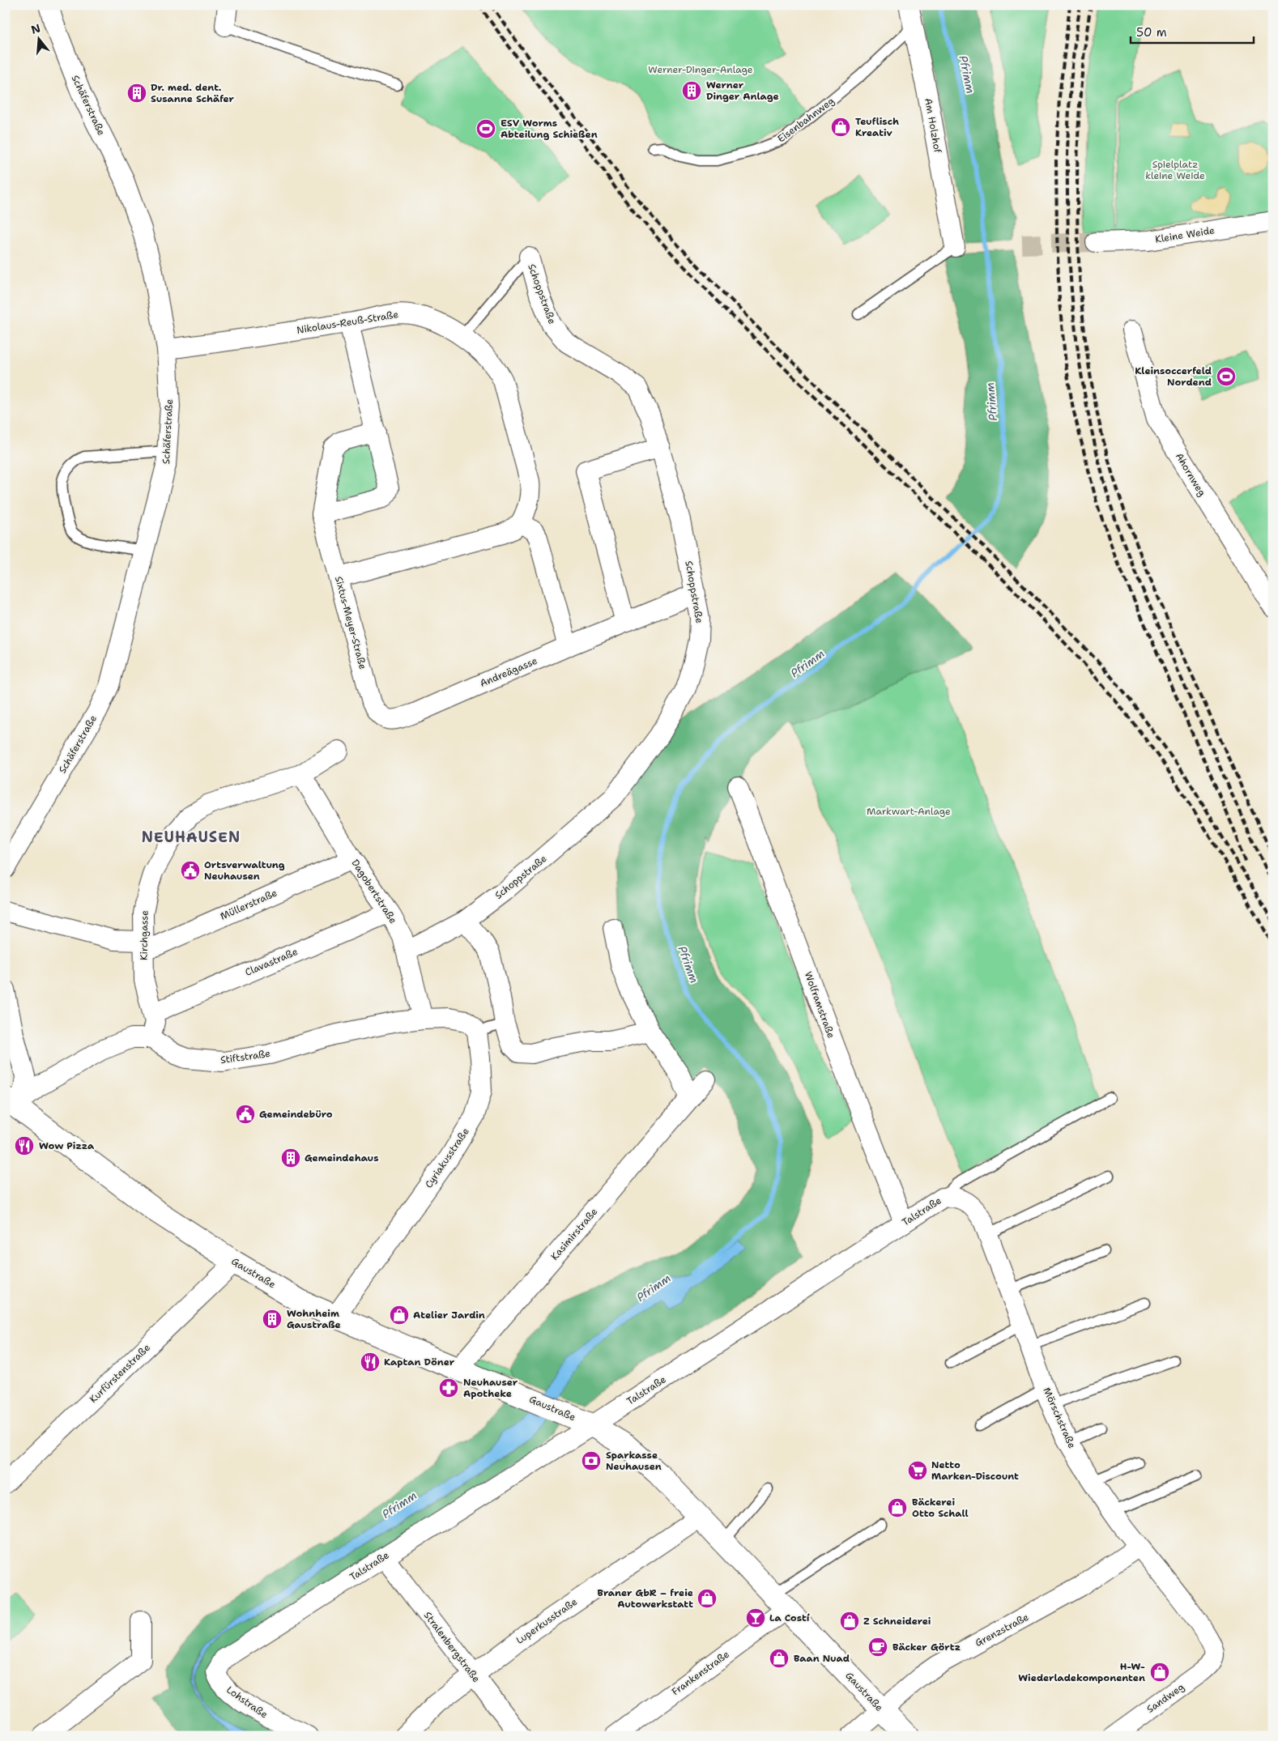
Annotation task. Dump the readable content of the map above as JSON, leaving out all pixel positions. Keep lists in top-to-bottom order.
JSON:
{
  "streets": {
    "main road": ["Gaustraße"],
    "street": [
      "Schäferstraße",
      "Am Holzhof",
      "Kleine Weide",
      "Schoppstraße",
      "Nikolaus-Reuß-Straße",
      "Ahornweg",
      "Sixtus-Meyer-Straße",
      "Andreägasse",
      "Dagobertstraße",
      "Müllerstraße",
      "Kirchgasse",
      "Clavastraße",
      "Wolframstraße",
      "Stiftstraße",
      "Cyriakusstraße",
      "Talstraße",
      "Kasimirstraße",
      "Kurfürstenstraße",
      "Mörschstraße",
      "Luperkusstraße",
      "Grenzstraße",
      "Stralenbergstraße",
      "Frankenstraße",
      "Sandweg",
      "Lohstraße"
    ],
    "lane": ["Eisenbahnweg"]
  },
  "crossings": [
    ["Schäferstraße", "Nikolaus-Reuß-Straße"],
    ["Eisenbahnweg", "Am Holzhof"],
    ["Schoppstraße", "Andreägasse"],
    ["Schoppstraße", "Dagobertstraße"],
    ["Sixtus-Meyer-Straße", "Andreägasse"],
    ["Dagobertstraße", "Müllerstraße"],
    ["Dagobertstraße", "Kirchgasse"],
    ["Dagobertstraße", "Clavastraße"],
    ["Dagobertstraße", "Stiftstraße"],
    ["Müllerstraße", "Kirchgasse"],
    ["Kirchgasse", "Clavastraße"],
    ["Kirchgasse", "Stiftstraße"],
    ["Wolframstraße", "Talstraße"],
    ["Cyriakusstraße", "Gaustraße"],
    ["Talstraße", "Gaustraße"],
    ["Talstraße", "Mörschstraße"],
    ["Talstraße", "Stralenbergstraße"],
    ["Talstraße", "Lohstraße"],
    ["Kasimirstraße", "Gaustraße"],
    ["Gaustraße", "Kurfürstenstraße"],
    ["Gaustraße", "Luperkusstraße"],
    ["Gaustraße", "Grenzstraße"],
    ["Gaustraße", "Frankenstraße"],
    ["Mörschstraße", "Grenzstraße"],
    ["Mörschstraße", "Sandweg"],
    ["Luperkusstraße", "Stralenbergstraße"]
  ],
  "districts": ["NEUHAUSEN"],
  "water": ["Pfrimm"],
  "parks": ["Werner-Dinger-Anlage", "Spielplatz kleine Weide", "Markwart-Anlage"],
  "places": {
    "building": [
      "Werner Dinger Anlage",
      "Dr. med. dent. Susanne Schäfer",
      "Gemeindehaus",
      "Wohnheim Gaustraße"
    ],
    "shop": [
      "Teuflisch Kreativ",
      "Atelier Jardin",
      "Bäckerei Otto Schall",
      "Braner GbR – freie Autowerkstatt",
      "Z Schneiderei",
      "Baan Nuad",
      "H-W- Wiederladekomponenten"
    ],
    "sports": ["ESV Worms Abteilung Schießen", "Kleinsoccerfeld Nordend"],
    "public building": ["Ortsverwaltung Neuhausen", "Gemeindebüro"],
    "restaurant": ["Wow Pizza", "Kaptan Döner"],
    "pharmacy": ["Neuhauser Apotheke"],
    "bank": ["Sparkasse Neuhausen"],
    "supermarket": ["Netto Marken-Discount"],
    "bar": ["La Costí"],
    "cafe": ["Bäcker Görtz"]
  },
  "scale_bar": "50 m",
  "north": "top"
}
